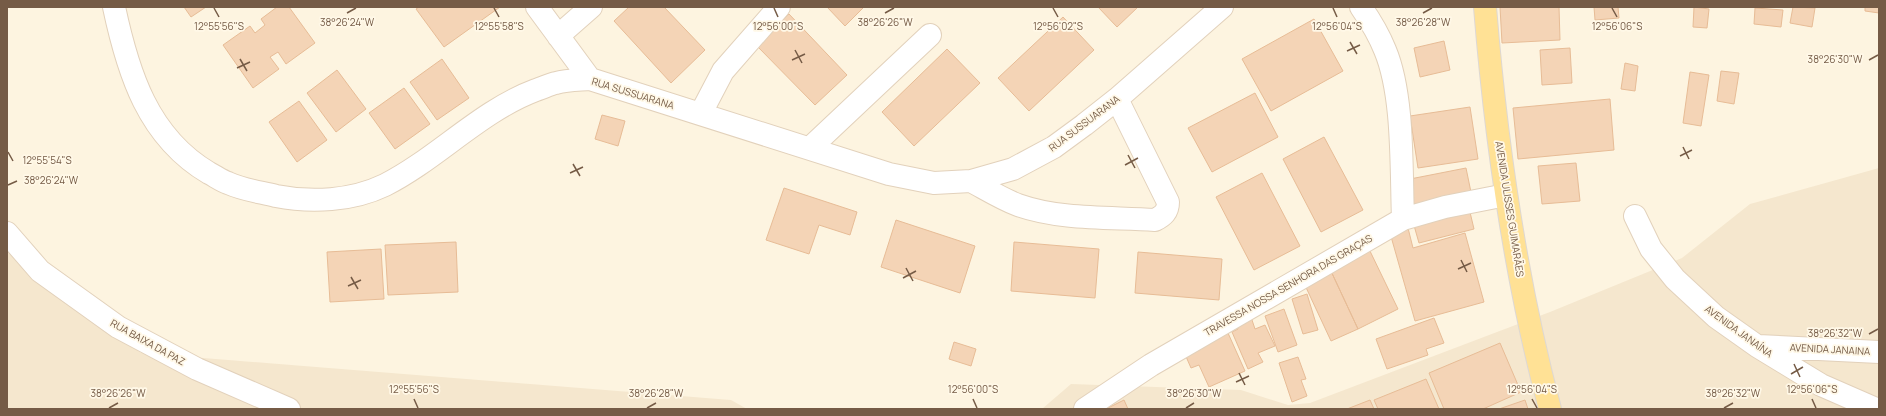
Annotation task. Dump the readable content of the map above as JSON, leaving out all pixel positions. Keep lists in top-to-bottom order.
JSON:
{
  "streets": {
    "main road": ["AVENIDA ULISSES GUIMARÃES"],
    "street": [
      "RUA SUSSUARANA",
      "TRAVESSA NOSSA SENHORA DAS GRAÇAS",
      "AVENIDA JANAÍNA",
      "RUA BAIXA DA PAZ",
      "AVENIDA JANAINA"
    ]
  },
  "crossings": [
    ["AVENIDA ULISSES GUIMARÃES", "TRAVESSA NOSSA SENHORA DAS GRAÇAS"],
    ["AVENIDA JANAÍNA", "AVENIDA JANAINA"]
  ],
  "coordinates": [
    "38°26'24\"W",
    "38°26'26\"W",
    "38°26'28\"W",
    "12°55'56\"S",
    "12°55'58\"S",
    "12°56'00\"S",
    "12°56'02\"S",
    "12°56'04\"S",
    "12°56'06\"S",
    "38°26'30\"W",
    "12°55'54\"S",
    "38°26'32\"W"
  ]
}
